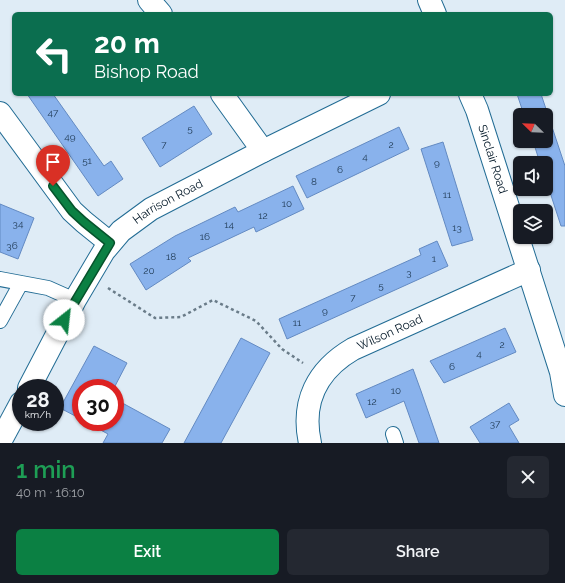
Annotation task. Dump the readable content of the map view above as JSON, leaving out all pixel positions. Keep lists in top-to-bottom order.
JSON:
{
  "streets": {
    "street": ["Sinclair Road", "Harrison Road", "Wilson Road"]
  },
  "crossings": [
    ["Sinclair Road", "Wilson Road"]
  ],
  "house_numbers": [
    "47",
    "5",
    "49",
    "7",
    "2",
    "4",
    "51",
    "9",
    "6",
    "8",
    "11",
    "10",
    "12",
    "34",
    "14",
    "13",
    "16",
    "36",
    "18",
    "1",
    "20",
    "3",
    "5",
    "7",
    "9",
    "11",
    "2",
    "4",
    "6",
    "10",
    "12",
    "37"
  ],
  "north": "top left",
  "page": {
    "turn": ["20 m", "Bishop Road"],
    "speed": "28 km/h",
    "limit": "30",
    "heading": ["1 min", "40 m · 16:10"],
    "buttons": ["Exit", "Share"]
  }
}
